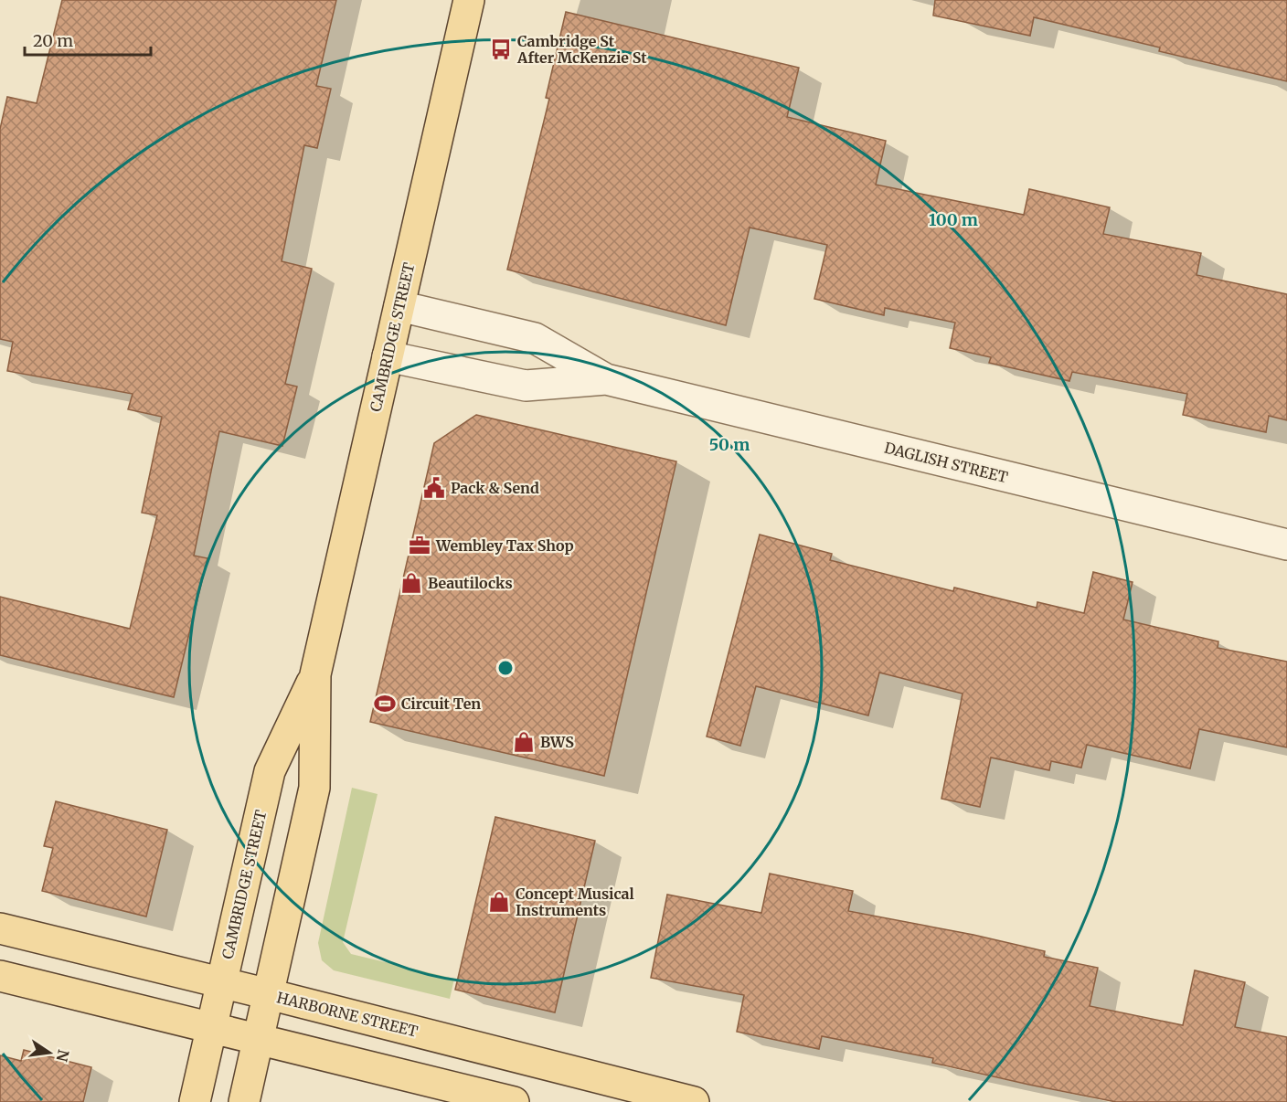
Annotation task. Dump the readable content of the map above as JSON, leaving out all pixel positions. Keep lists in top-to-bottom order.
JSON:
{
  "streets": {
    "main road": ["CAMBRIDGE STREET", "HARBORNE STREET"],
    "street": ["DAGLISH STREET"]
  },
  "crossings": [
    ["CAMBRIDGE STREET", "DAGLISH STREET"],
    ["CAMBRIDGE STREET", "HARBORNE STREET"]
  ],
  "places": {
    "bus stop": ["Cambridge St After McKenzie St"],
    "public building": ["Pack & Send"],
    "office": ["Wembley Tax Shop"],
    "shop": ["Beautilocks", "BWS", "Concept Musical Instruments"],
    "sports": ["Circuit Ten"]
  },
  "scale_bar": "20 m",
  "north": "right",
  "rings": ["100 m", "50 m"]
}
